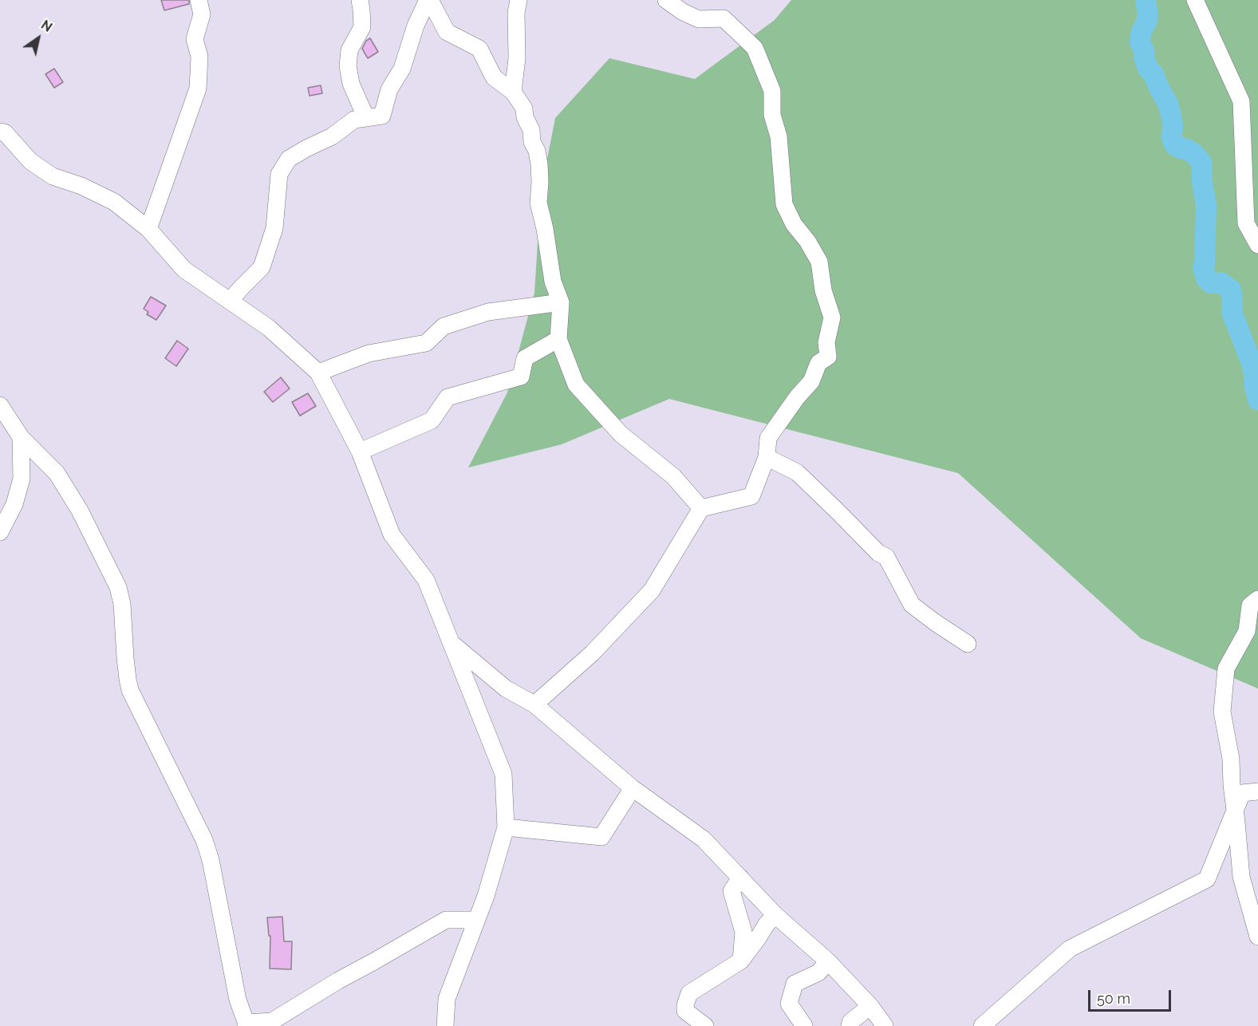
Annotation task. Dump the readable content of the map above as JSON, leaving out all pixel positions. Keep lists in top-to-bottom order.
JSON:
{
  "scale_bar": "50 m",
  "north": "top right"
}
